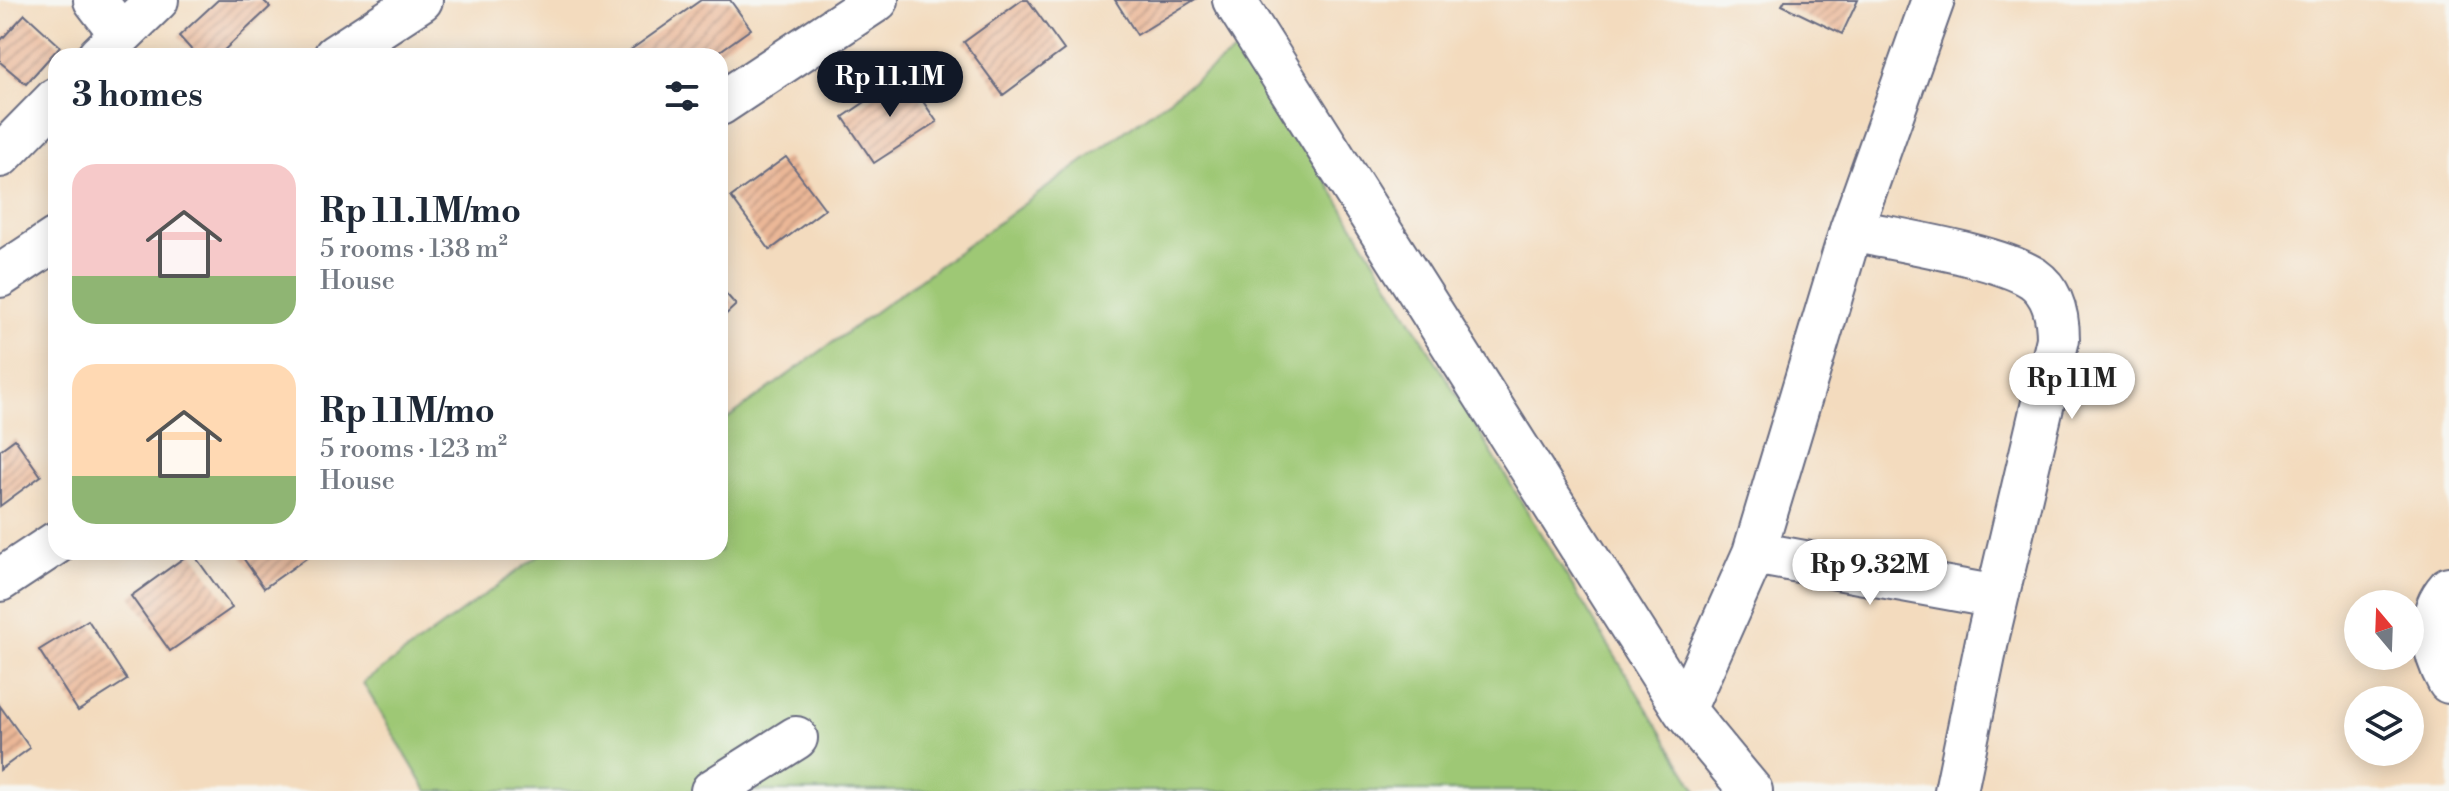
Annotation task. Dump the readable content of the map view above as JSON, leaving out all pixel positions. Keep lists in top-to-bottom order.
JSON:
{
  "north": "top",
  "page": {
    "heading": "3 homes",
    "price": ["Rp 11.1M", "Rp 11M", "Rp 9.32M"],
    "list": [
      {
        "name": "Rp 11.1M/mo",
        "note": "5 rooms · 138 m² · House"
      },
      {
        "name": "Rp 11M/mo",
        "note": "5 rooms · 123 m² · House"
      }
    ]
  }
}
